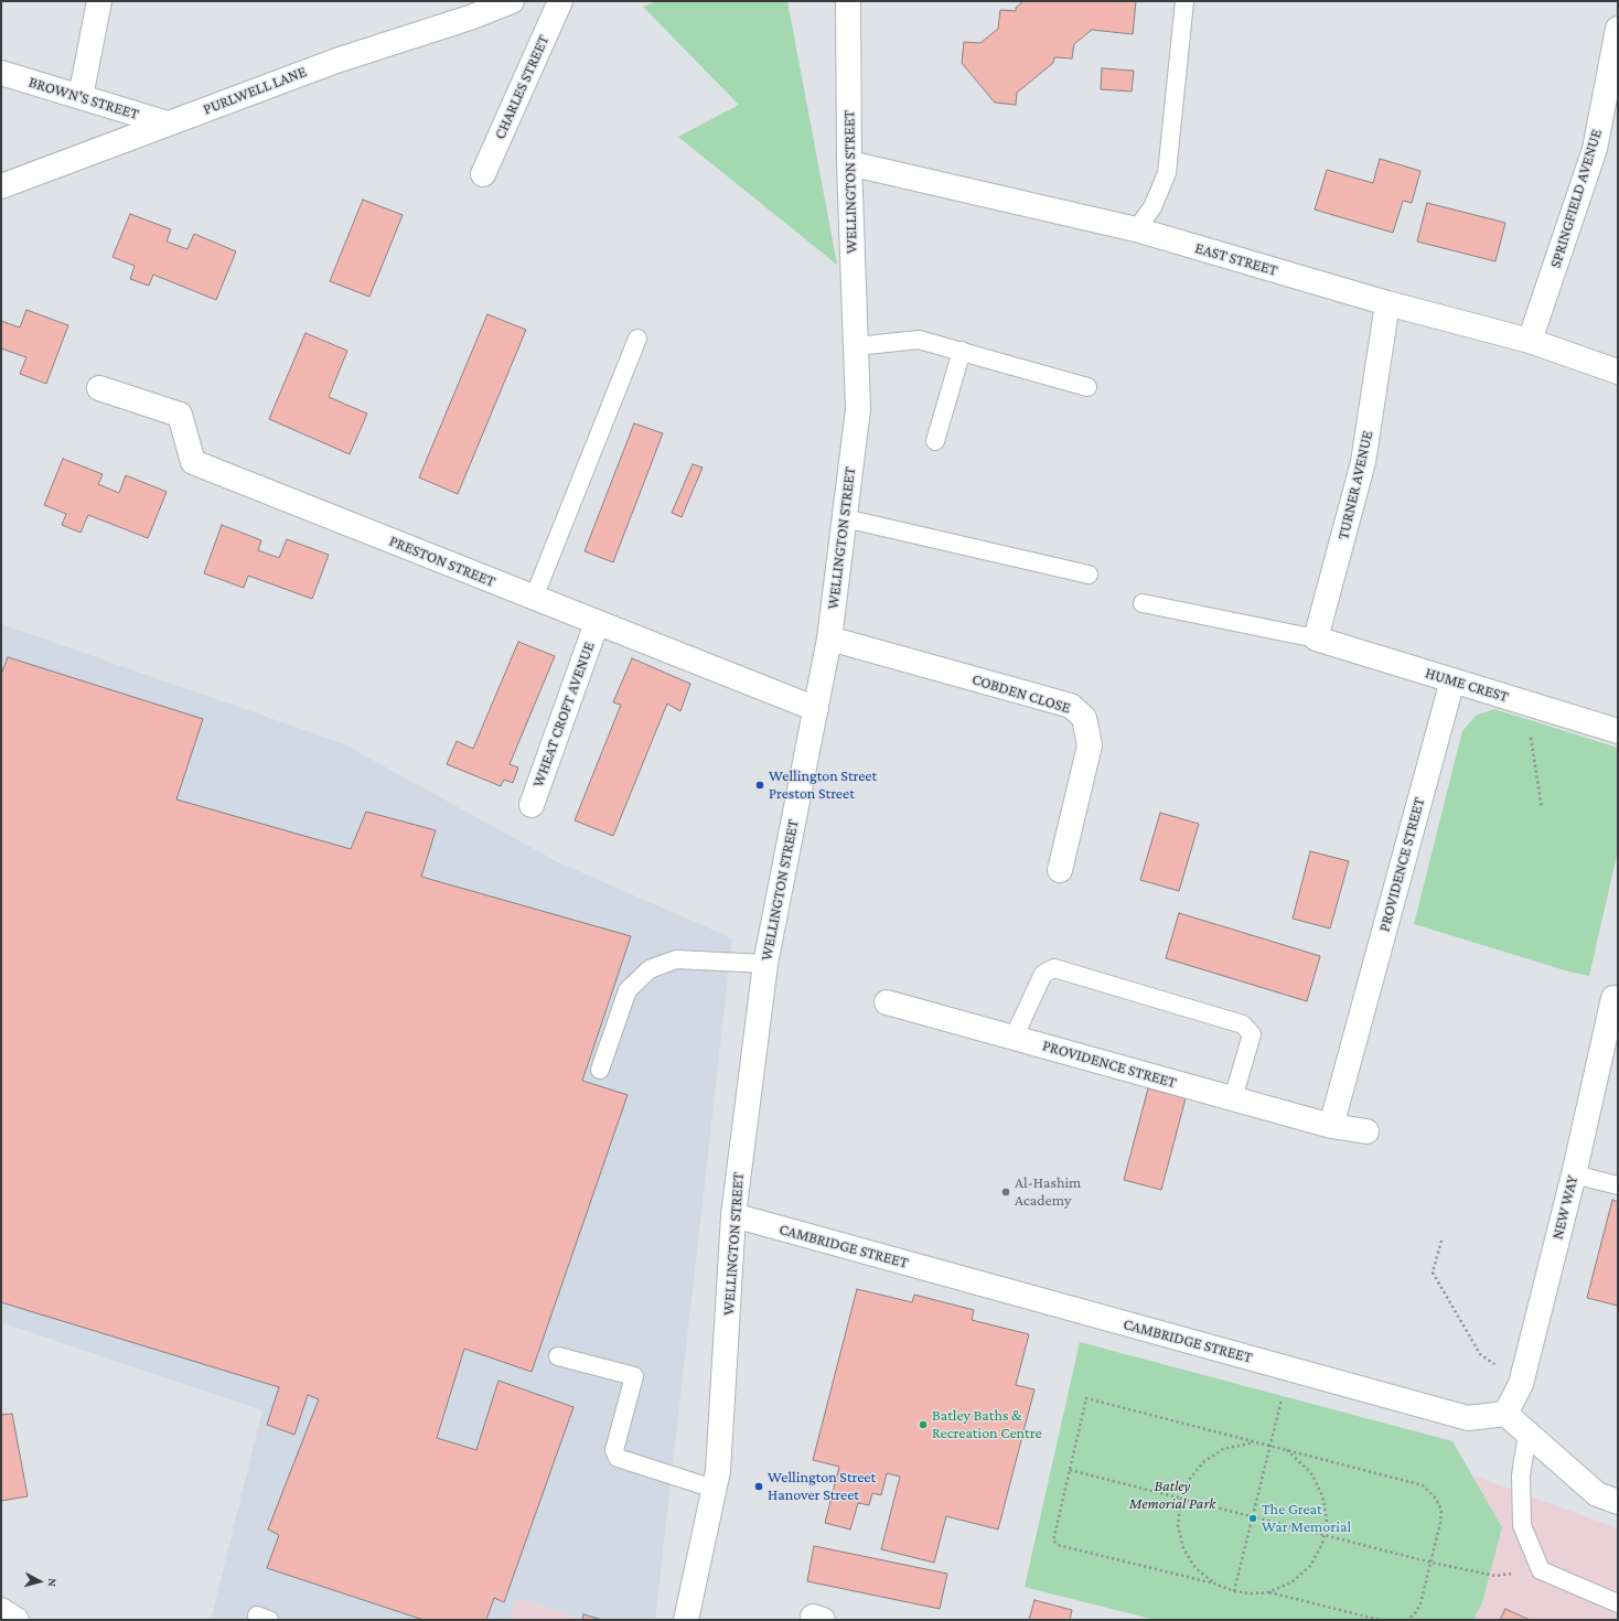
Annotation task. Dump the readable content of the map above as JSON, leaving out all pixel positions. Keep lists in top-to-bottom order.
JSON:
{
  "streets": {
    "street": [
      "CHARLES STREET",
      "PURLWELL LANE",
      "BROWN'S STREET",
      "WELLINGTON STREET",
      "SPRINGFIELD AVENUE",
      "EAST STREET",
      "TURNER AVENUE",
      "PRESTON STREET",
      "HUME CREST",
      "COBDEN CLOSE",
      "WHEAT CROFT AVENUE",
      "PROVIDENCE STREET",
      "NEW WAY",
      "CAMBRIDGE STREET"
    ]
  },
  "crossings": [
    ["PURLWELL LANE", "BROWN'S STREET"],
    ["WELLINGTON STREET", "EAST STREET"],
    ["WELLINGTON STREET", "PRESTON STREET"],
    ["WELLINGTON STREET", "COBDEN CLOSE"],
    ["WELLINGTON STREET", "CAMBRIDGE STREET"],
    ["SPRINGFIELD AVENUE", "EAST STREET"],
    ["EAST STREET", "TURNER AVENUE"],
    ["TURNER AVENUE", "HUME CREST"],
    ["PRESTON STREET", "WHEAT CROFT AVENUE"],
    ["HUME CREST", "PROVIDENCE STREET"],
    ["NEW WAY", "CAMBRIDGE STREET"]
  ],
  "parks": ["Batley Memorial Park"],
  "places": [
    "Wellington Street Preston Street",
    "Al-Hashim Academy",
    "Batley Baths & Recreation Centre",
    "Wellington Street Hanover Street",
    "The Great War Memorial"
  ],
  "north": "right"
}
